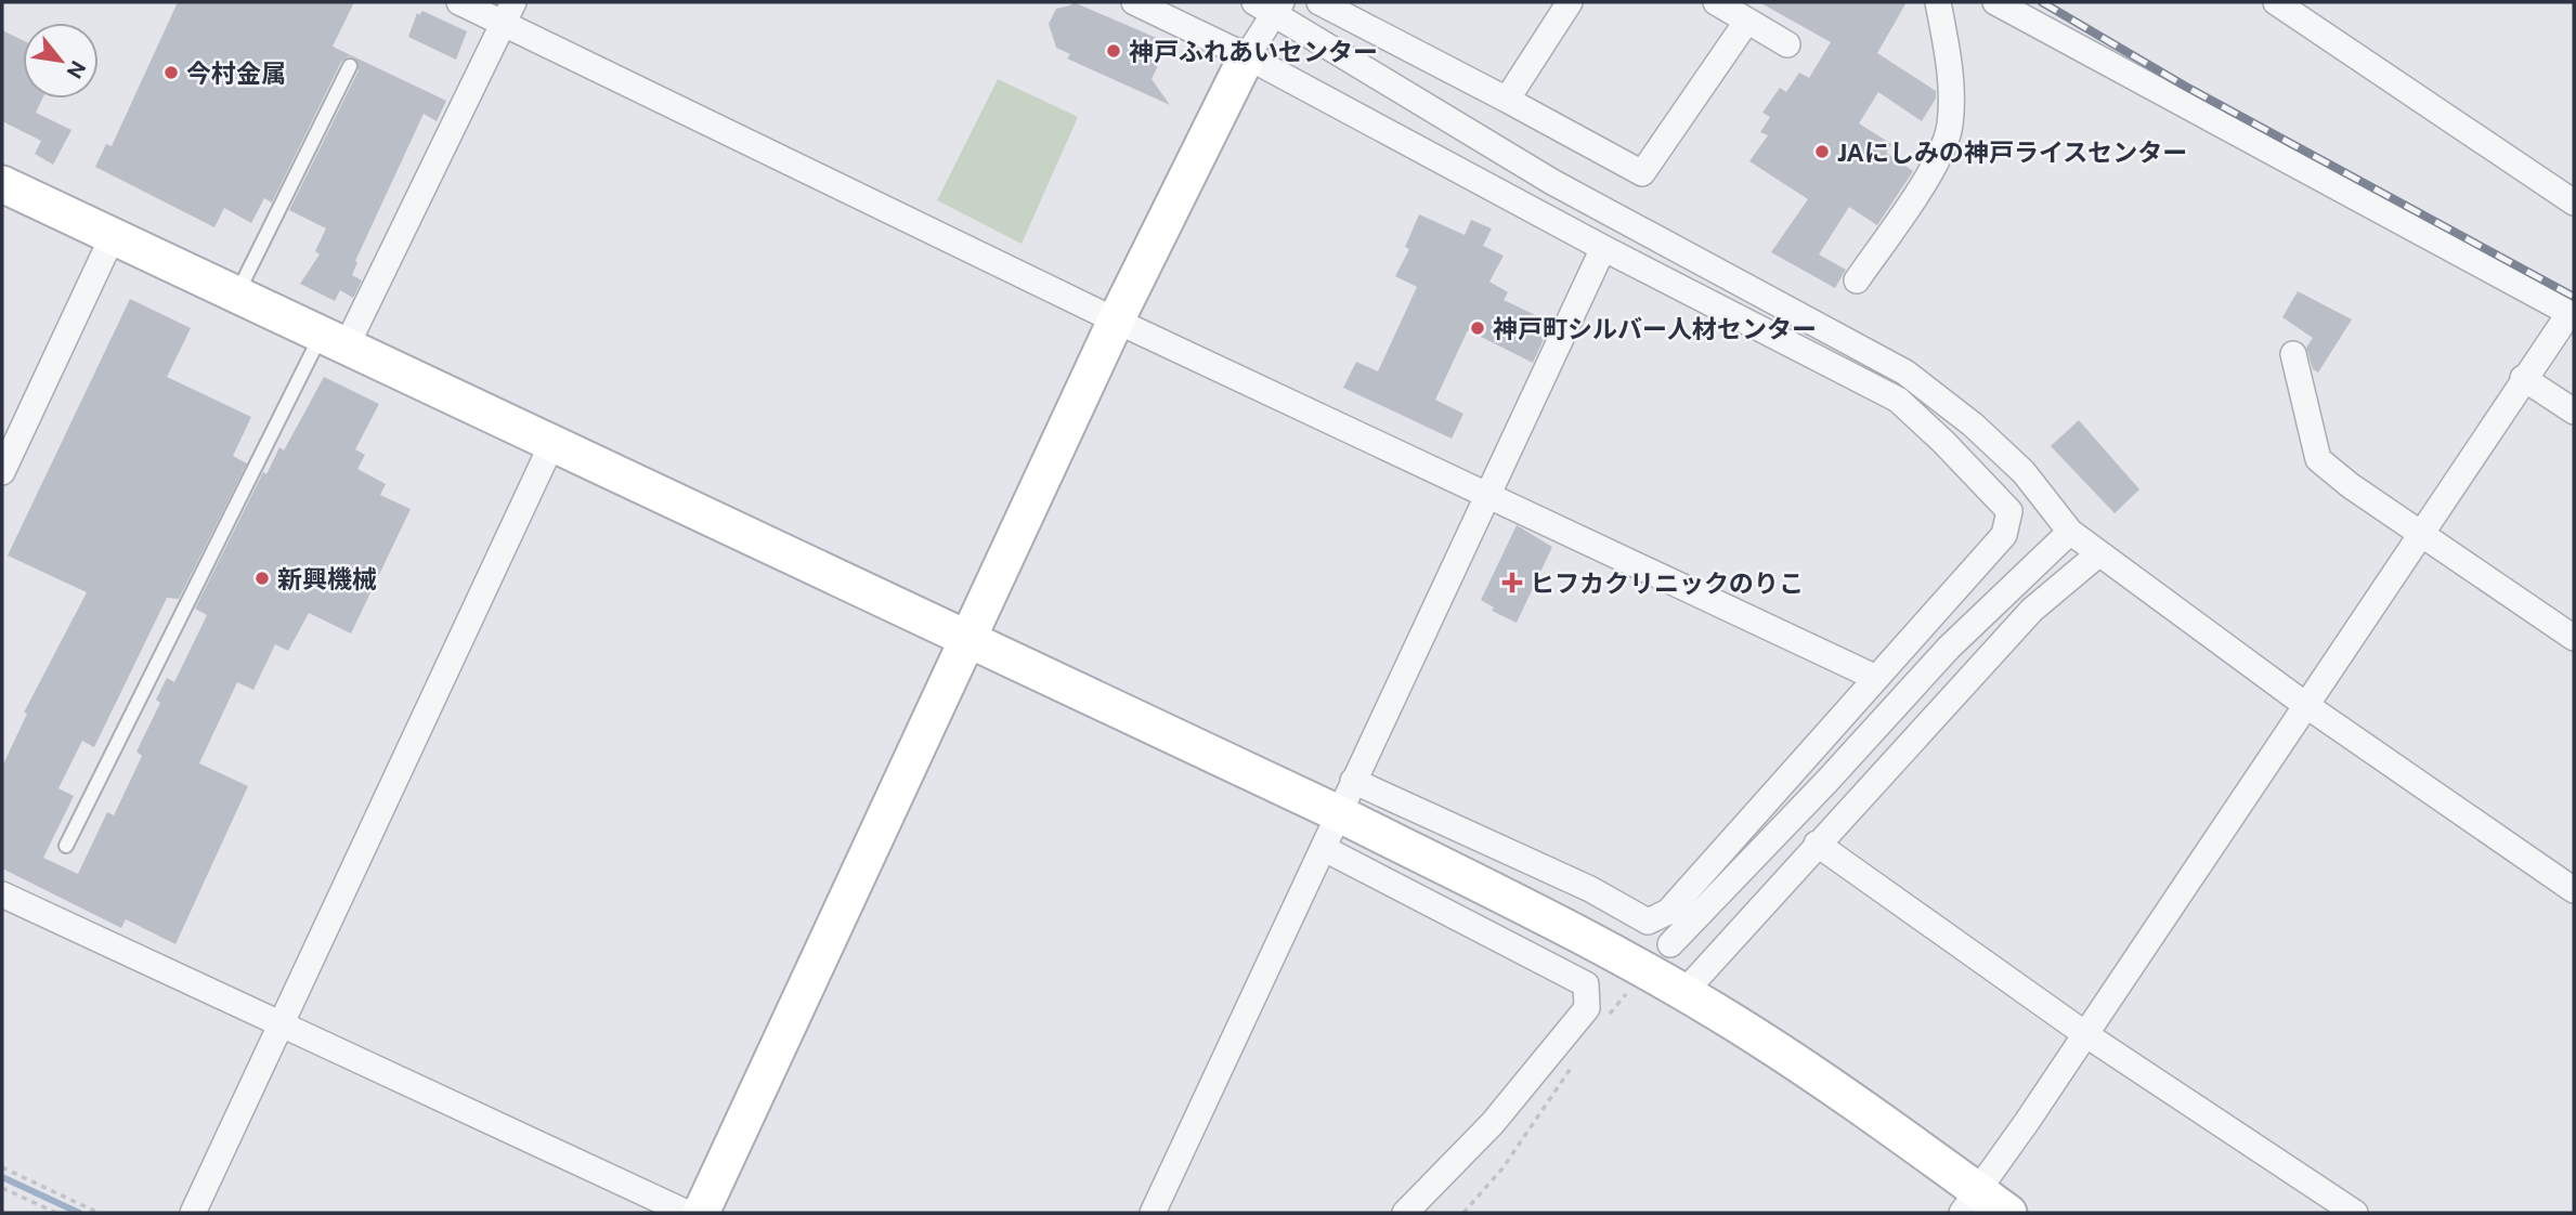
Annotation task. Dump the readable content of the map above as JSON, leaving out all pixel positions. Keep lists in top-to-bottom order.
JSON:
{
  "places": {
    "other": [
      "神戸ふれあいセンター",
      "今村金属",
      "JAにしみの神戸ライスセンター",
      "神戸町シルバー人材センター",
      "新興機械"
    ],
    "health": ["ヒフカクリニックのりこ"]
  },
  "north": "bottom right"
}
